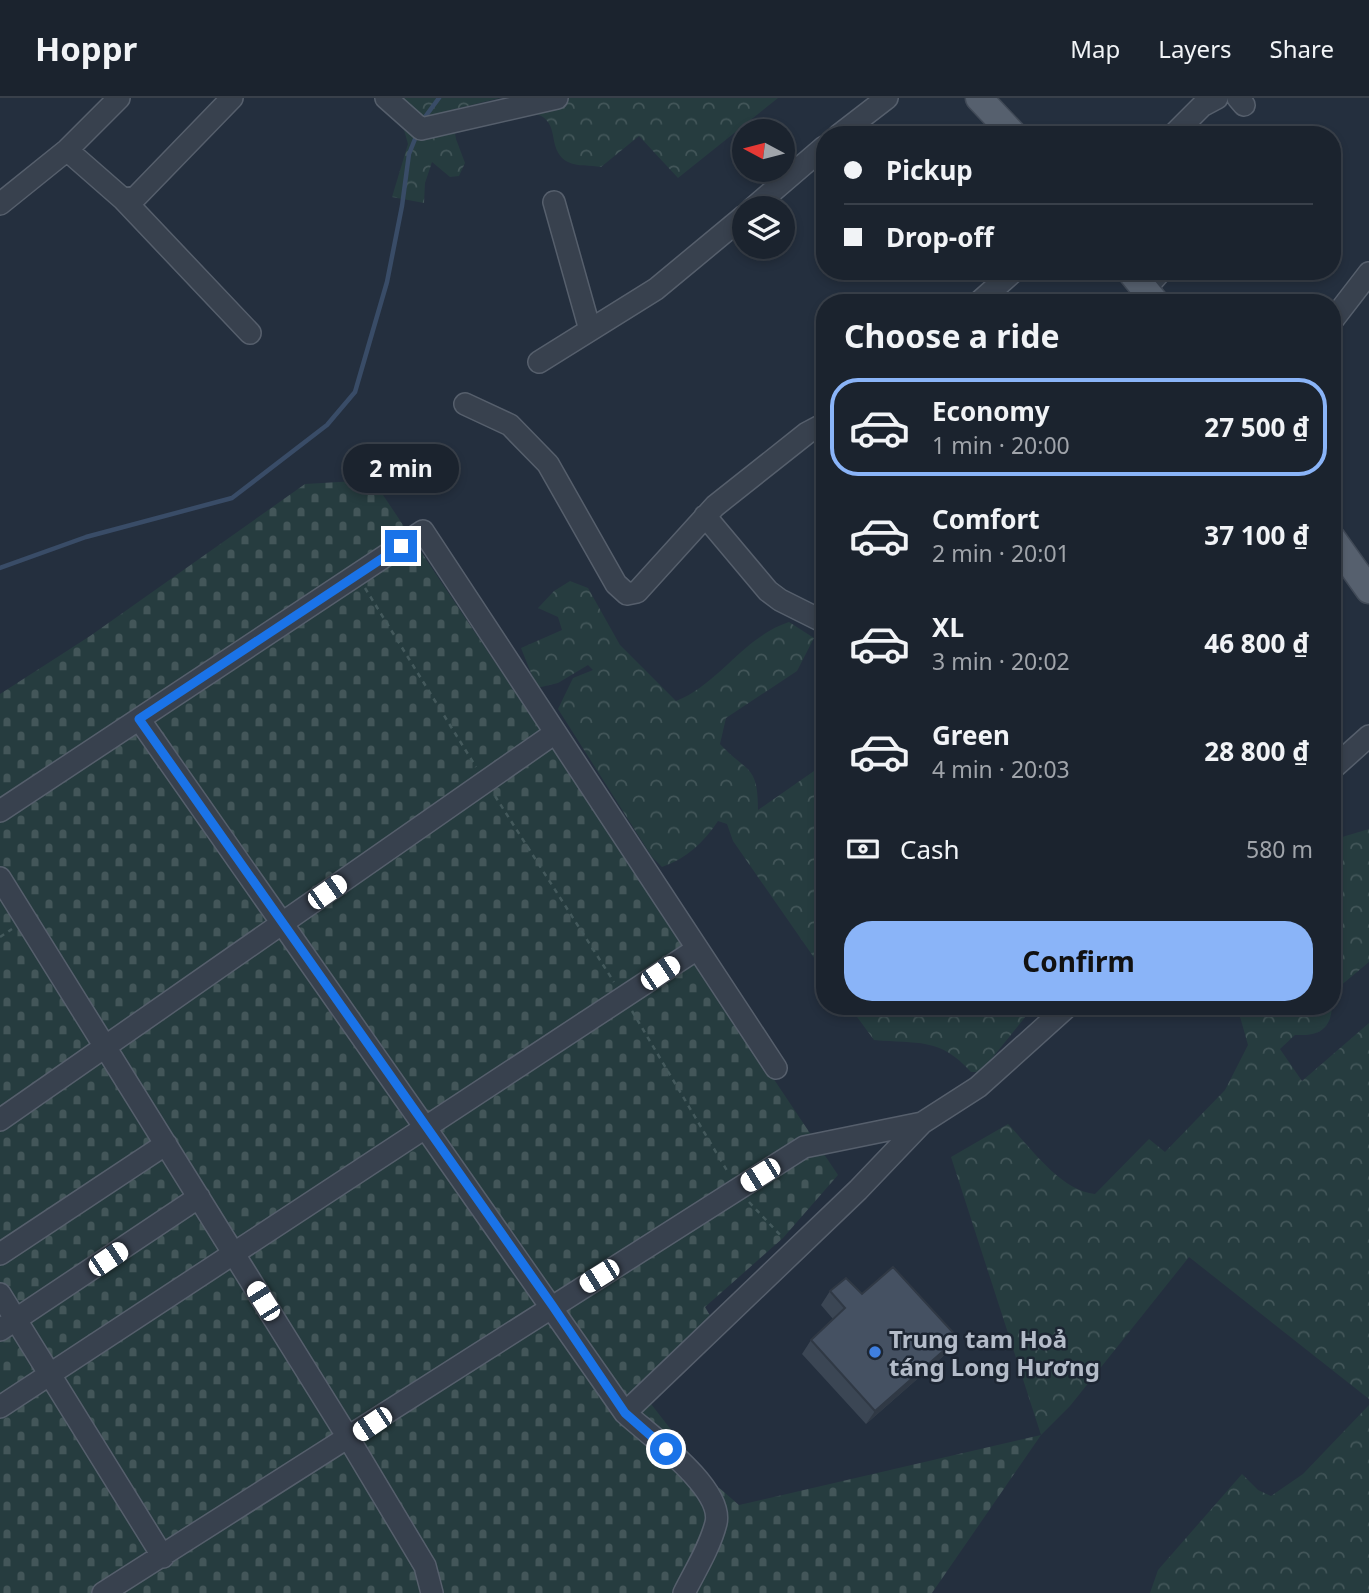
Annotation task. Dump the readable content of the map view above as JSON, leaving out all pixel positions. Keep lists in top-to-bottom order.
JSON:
{
  "places": ["Trung tam Hoả táng Long Hương"],
  "north": "left",
  "page": {
    "header": "Hoppr",
    "nav": ["Map", "Layers", "Share"],
    "banner": ["Pickup", "Drop-off"],
    "heading": "Choose a ride",
    "list": [
      {
        "name": "Economy",
        "note": "1 min · 20:00",
        "value": "27 500 ₫"
      },
      {
        "name": "Comfort",
        "note": "2 min · 20:01",
        "value": "37 100 ₫"
      },
      {
        "name": "XL",
        "note": "3 min · 20:02",
        "value": "46 800 ₫"
      },
      {
        "name": "Green",
        "note": "4 min · 20:03",
        "value": "28 800 ₫"
      }
    ],
    "bubble": "2 min",
    "pay": ["Cash", "580 m"],
    "buttons": "Confirm"
  }
}
